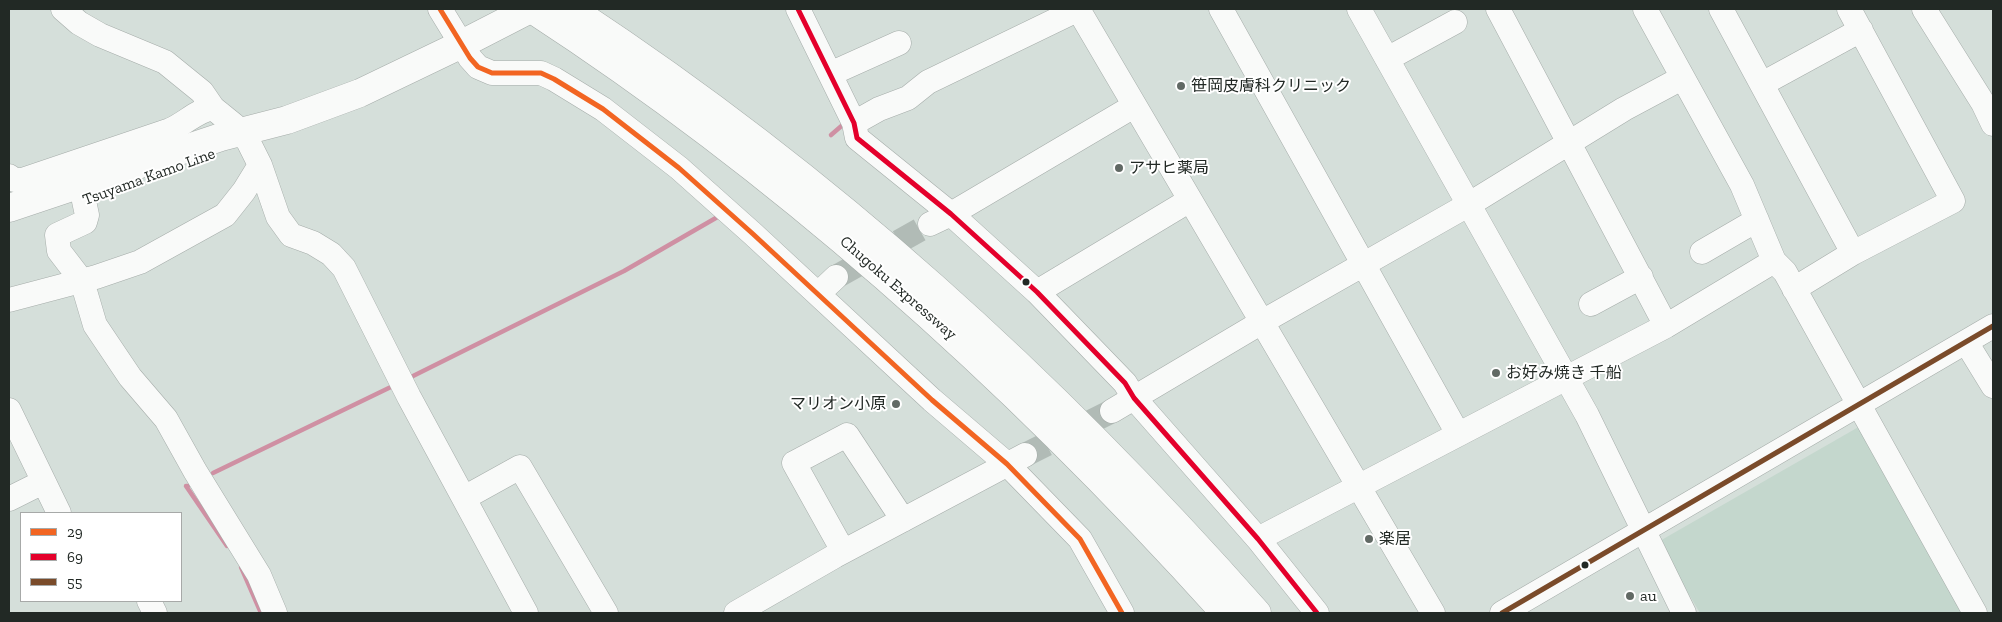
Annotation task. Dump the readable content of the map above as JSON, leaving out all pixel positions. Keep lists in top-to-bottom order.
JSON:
{
  "streets": {
    "main road": ["Tsuyama Kamo Line", "Chugoku Expressway"]
  },
  "crossings": [
    ["Tsuyama Kamo Line", "Chugoku Expressway"]
  ],
  "places": [
    "笹岡皮膚科クリニック",
    "アサヒ薬局",
    "お好み焼き 千船",
    "マリオン小原",
    "楽居",
    "au"
  ],
  "lines": ["transit line 29", "transit line 69", "transit line 55"],
  "legend": ["29", "69", "55"]
}
